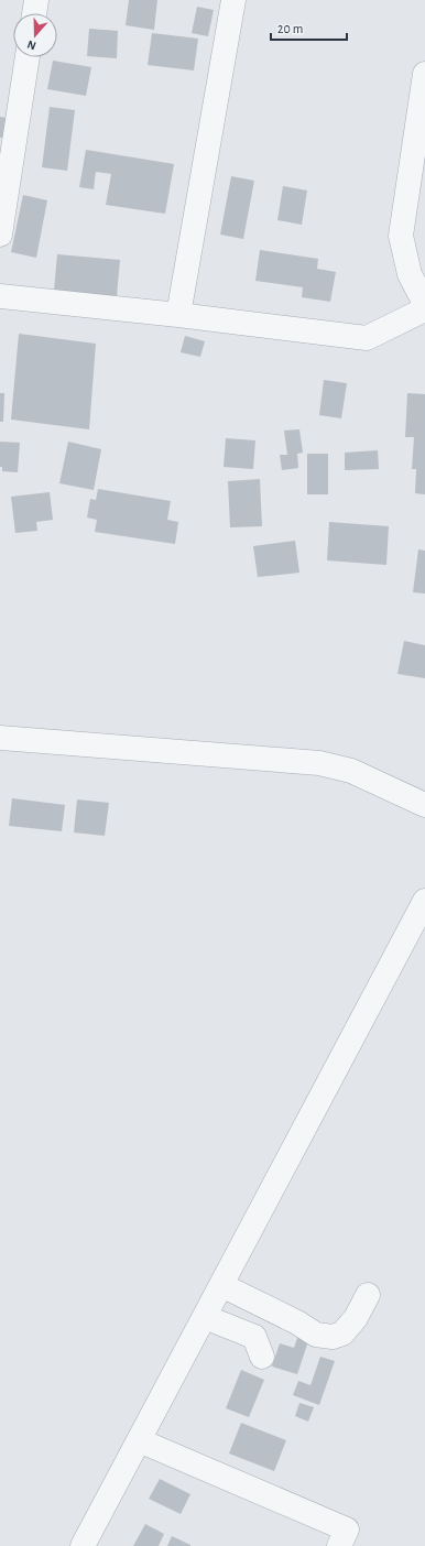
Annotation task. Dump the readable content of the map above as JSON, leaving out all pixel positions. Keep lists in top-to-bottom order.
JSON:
{
  "scale_bar": "20 m",
  "north": "bottom"
}
